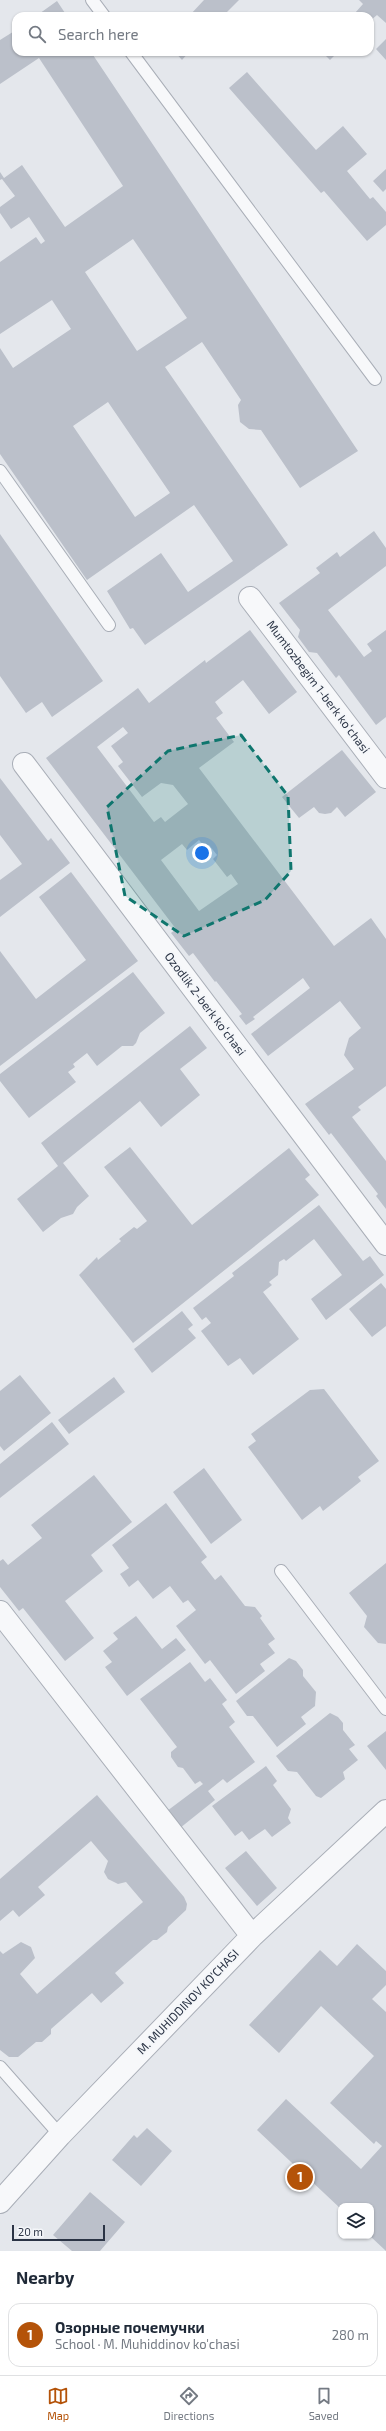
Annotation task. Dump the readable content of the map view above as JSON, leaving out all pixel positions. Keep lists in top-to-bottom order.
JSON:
{
  "streets": {
    "street": ["Mumtozbegim 1-berk koʻchasi", "Ozodlik 2-berk koʻchasi", "M. MUHIDDINOV KO'CHASI"]
  },
  "scale_bar": "20 m",
  "page": {
    "search": "Search here",
    "pins": "1",
    "scale": "20 m",
    "heading": "Nearby",
    "list": [
      {
        "mark": "1",
        "name": "Озорные почемучки",
        "note": "School · M. Muhiddinov ko'chasi",
        "value": "280 m"
      }
    ],
    "nav": ["Map", "Directions", "Saved"]
  }
}
